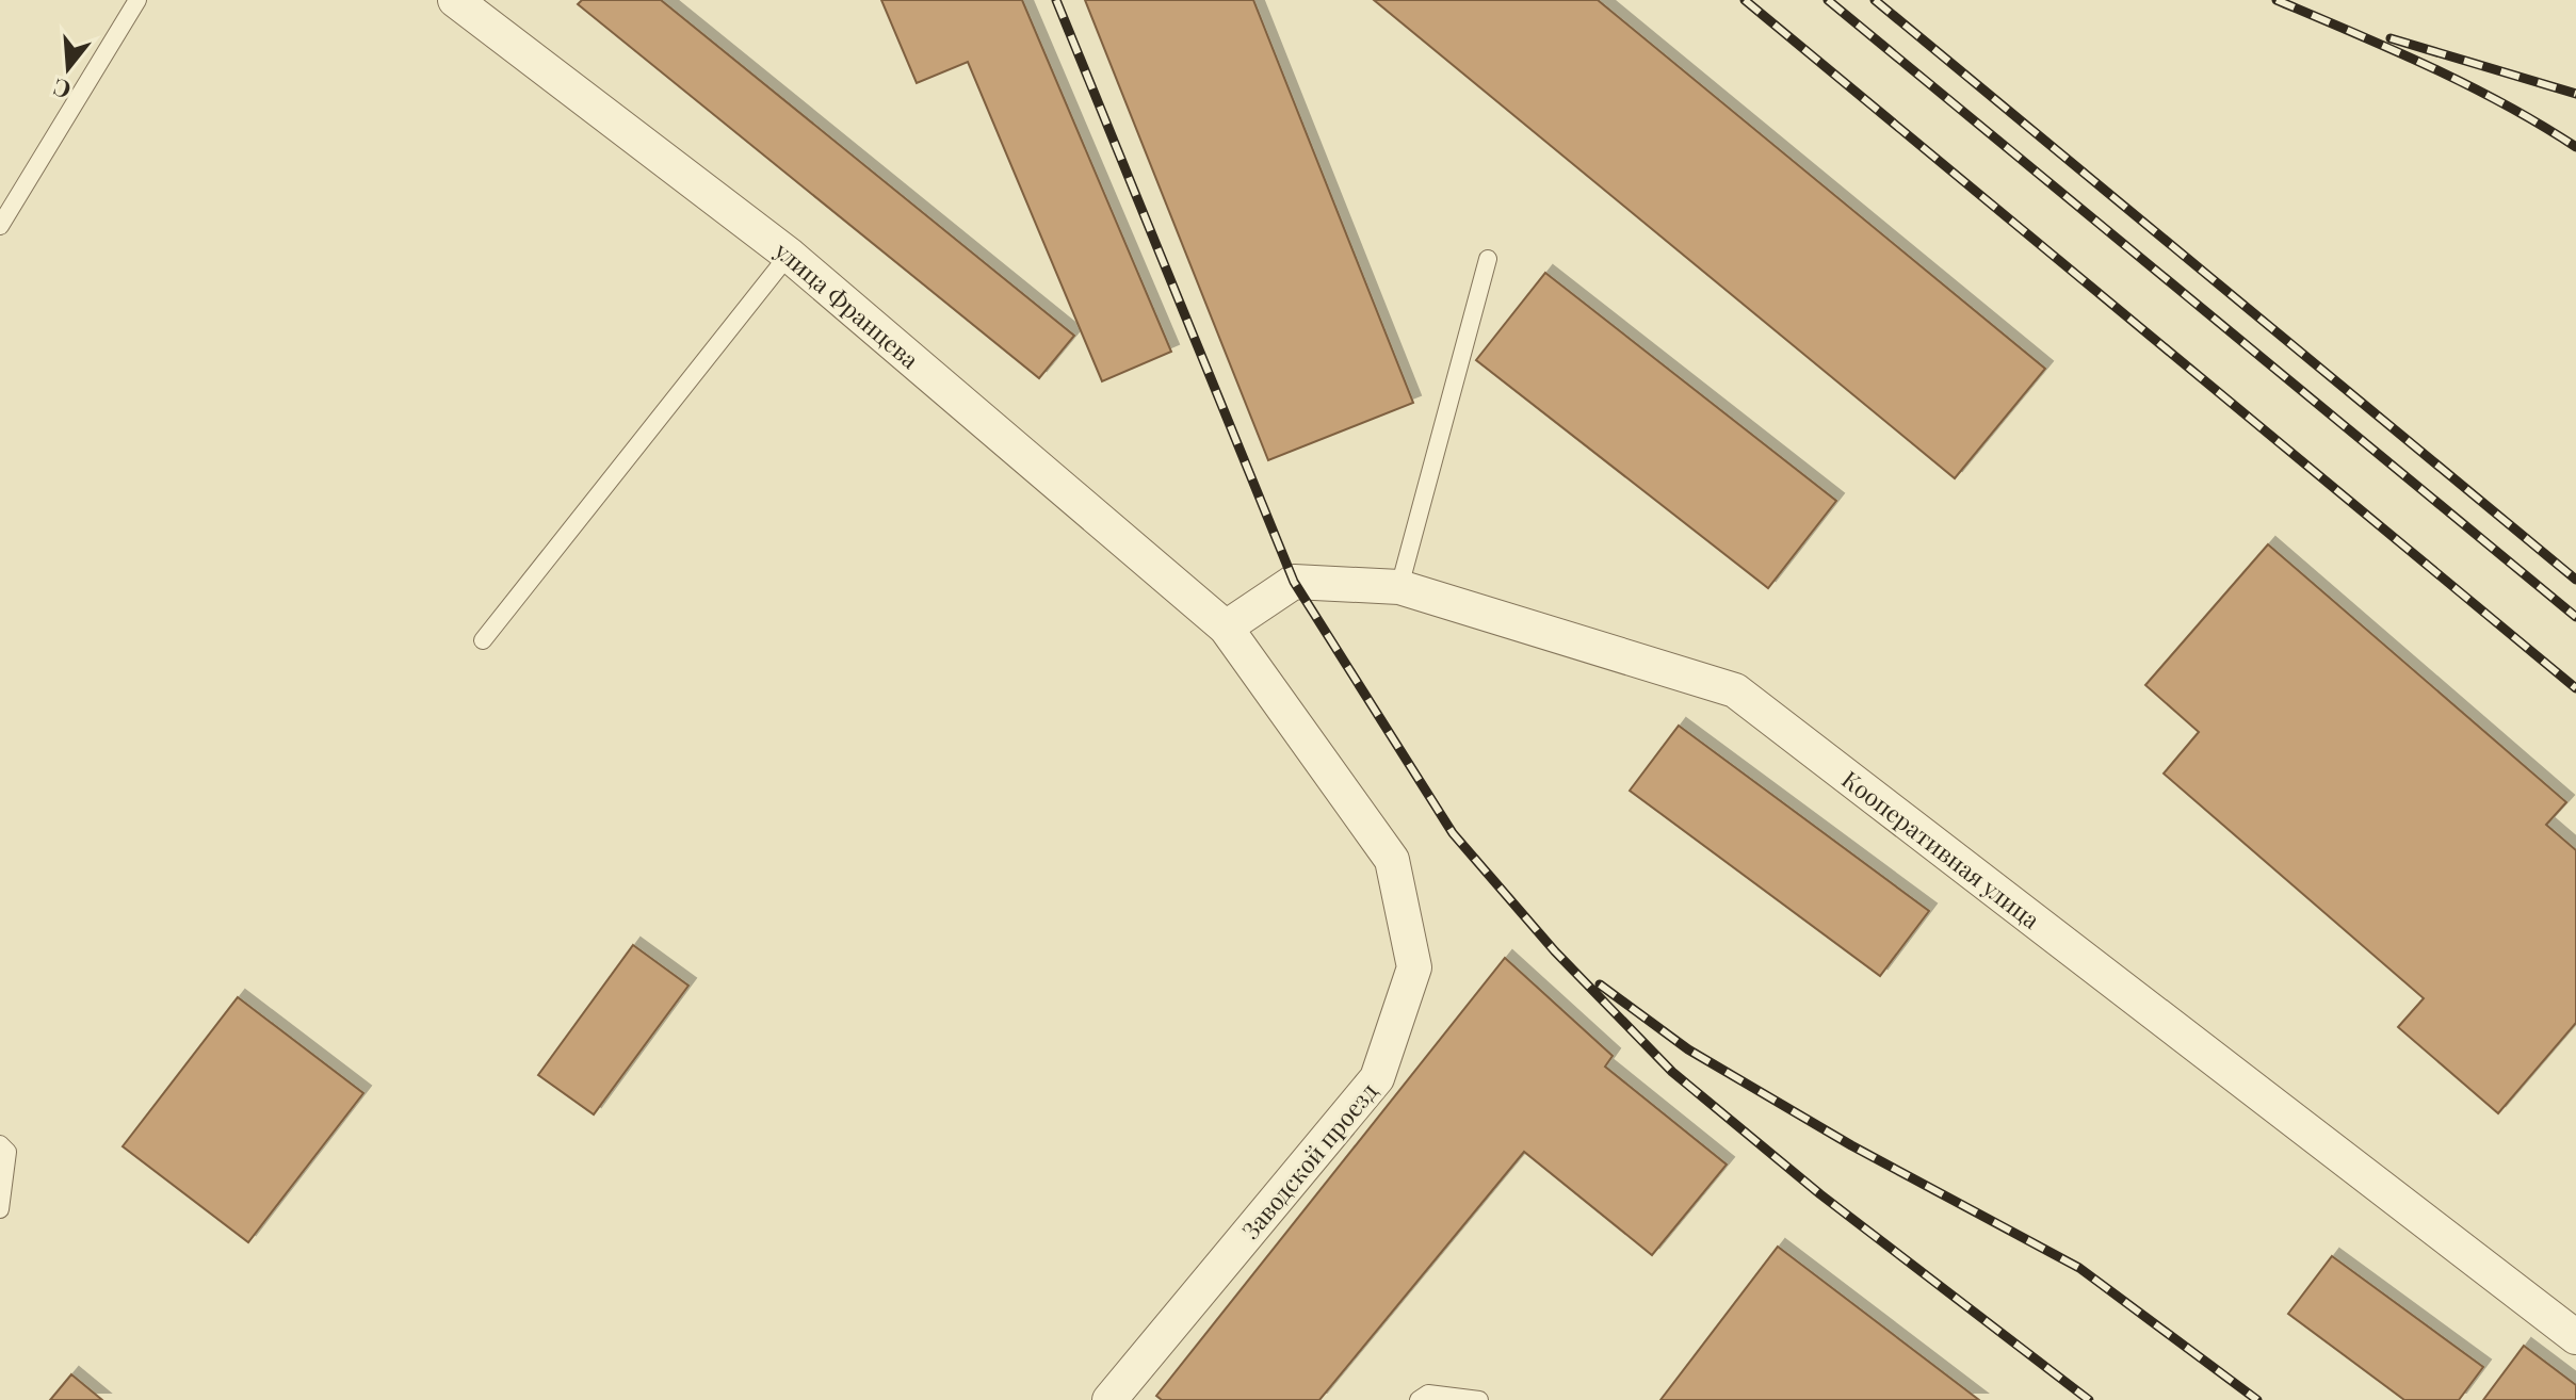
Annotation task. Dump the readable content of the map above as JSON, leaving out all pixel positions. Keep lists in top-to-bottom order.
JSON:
{
  "streets": {
    "street": ["улица Францева", "Кооперативная улица", "Заводской проезд"]
  },
  "crossings": [
    ["улица Францева", "Кооперативная улица"],
    ["улица Францева", "Заводской проезд"],
    ["Кооперативная улица", "Заводской проезд"]
  ],
  "north": "bottom"
}
